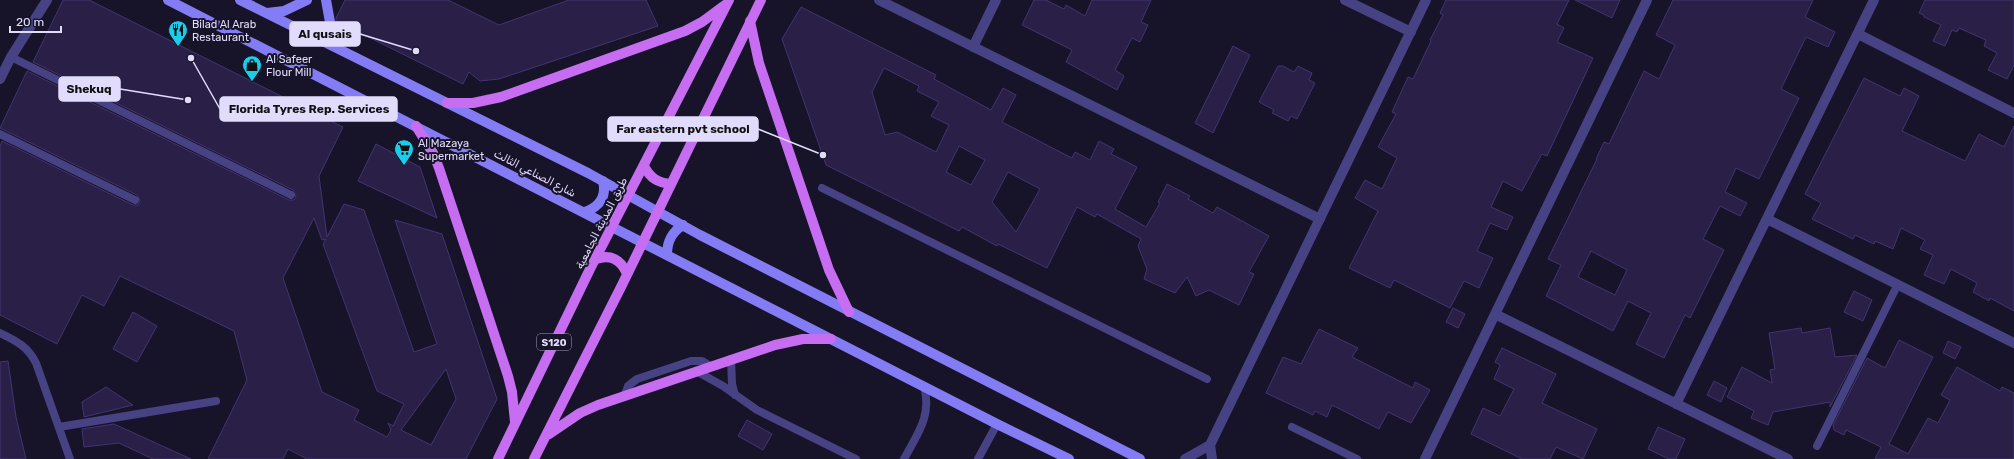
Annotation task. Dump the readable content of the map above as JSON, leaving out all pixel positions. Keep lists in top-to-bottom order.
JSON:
{
  "streets": {
    "main road": ["شارع الصناعي الثالث", "طريق المدينة الجامعية", "S120"]
  },
  "crossings": [
    ["شارع الصناعي الثالث", "طريق المدينة الجامعية"]
  ],
  "places": {
    "restaurant": ["Bilad Al Arab Restaurant"],
    "other": [
      "Al qusais",
      "Florida Tyres Rep. Services",
      "Shekuq",
      "Far eastern pvt school"
    ],
    "shop": ["Al Safeer Flour Mill"],
    "supermarket": ["Al Mazaya Supermarket"]
  },
  "scale_bar": "20 m"
}
